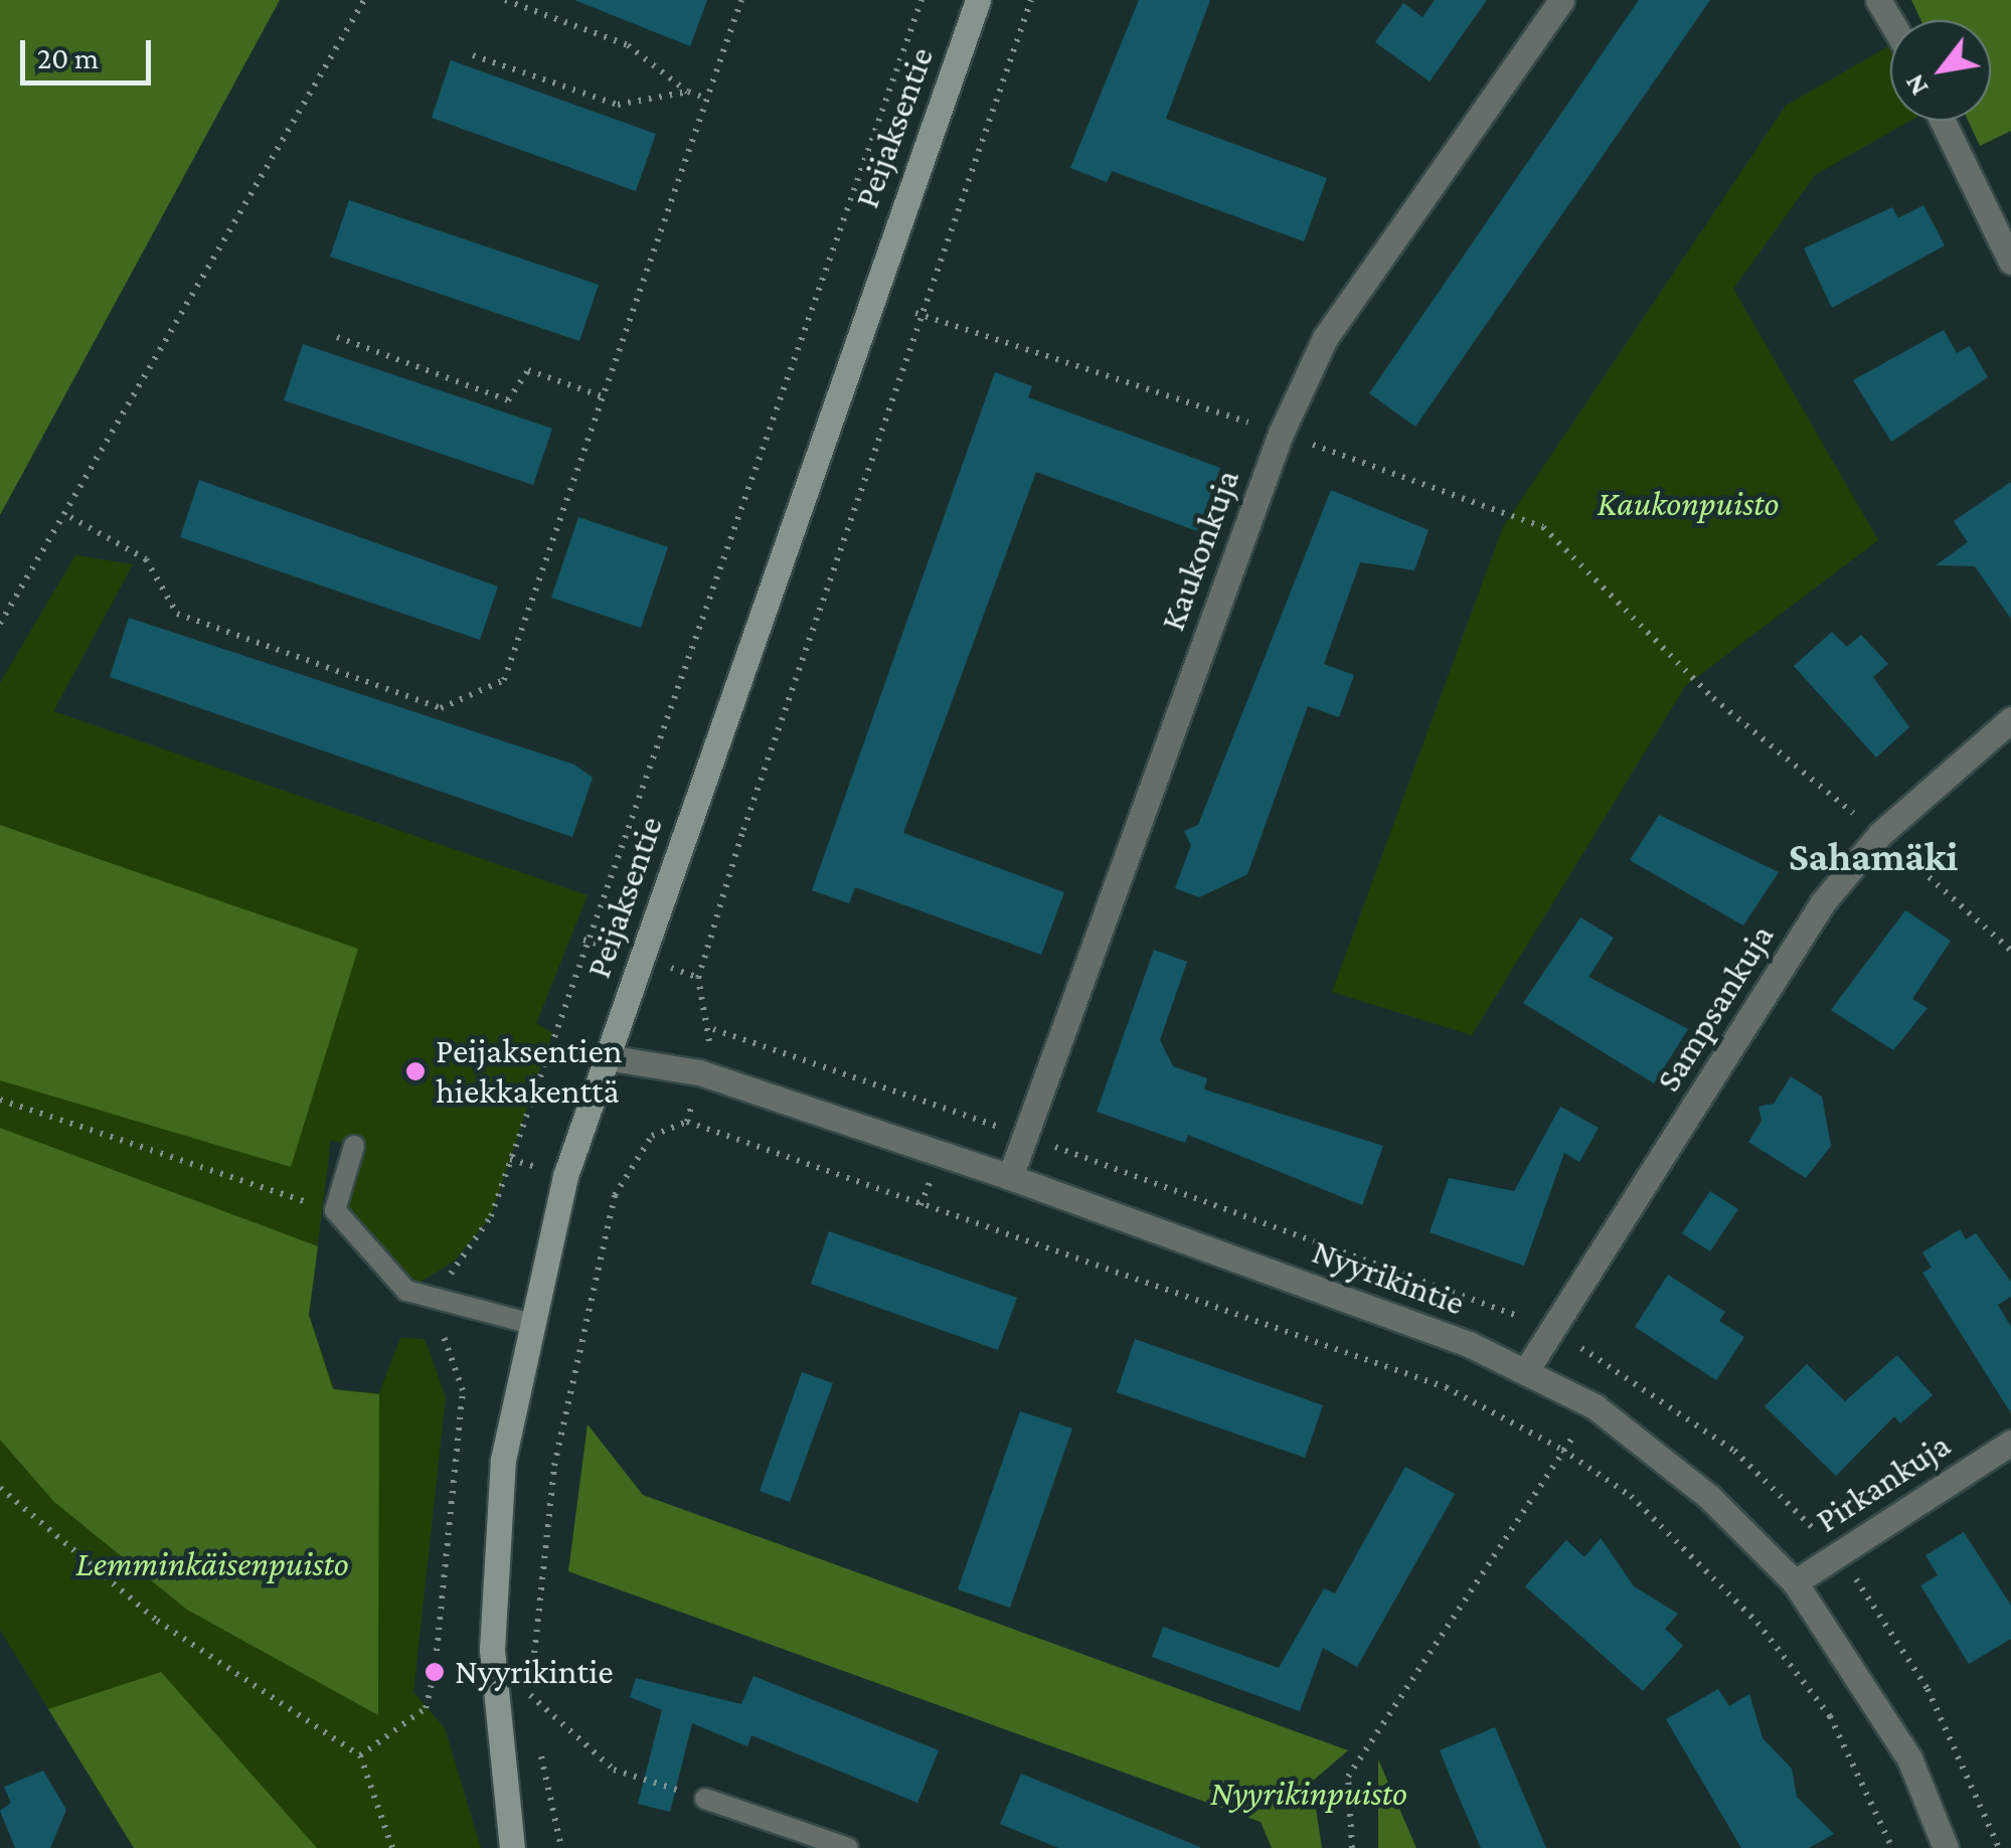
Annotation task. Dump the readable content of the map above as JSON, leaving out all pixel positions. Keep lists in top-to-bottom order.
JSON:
{
  "streets": {
    "street": [
      "Peijaksentie",
      "Kaukonkuja",
      "Sampsankuja",
      "Nyyrikintie",
      "Pirkankuja"
    ]
  },
  "crossings": [
    ["Peijaksentie", "Nyyrikintie"],
    ["Kaukonkuja", "Nyyrikintie"],
    ["Sampsankuja", "Nyyrikintie"],
    ["Nyyrikintie", "Pirkankuja"]
  ],
  "districts": ["Sahamäki"],
  "parks": ["Kaukonpuisto", "Lemminkäisenpuisto", "Nyyrikinpuisto"],
  "places": ["Peijaksentien hiekkakenttä", "Nyyrikintie"],
  "scale_bar": "20 m",
  "north": "bottom left"
}
